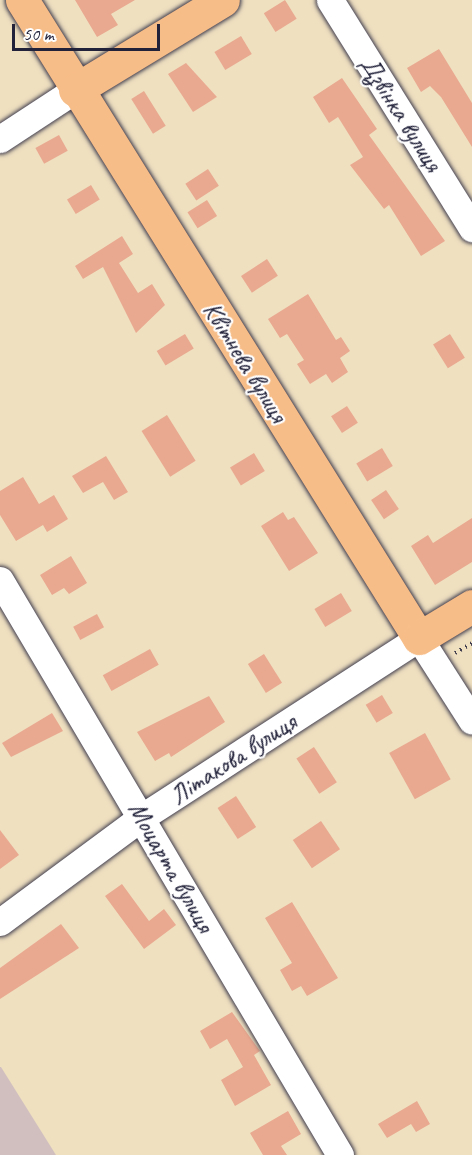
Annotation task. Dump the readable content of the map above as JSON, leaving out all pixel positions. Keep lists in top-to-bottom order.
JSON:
{
  "streets": {
    "main road": ["Квітнева вулиця", "Літакова вулиця"],
    "street": ["Дзвінка вулиця", "Моцарта вулиця"]
  },
  "crossings": [
    ["Квітнева вулиця", "Літакова вулиця"],
    ["Літакова вулиця", "Моцарта вулиця"]
  ],
  "scale_bar": "50 m"
}
